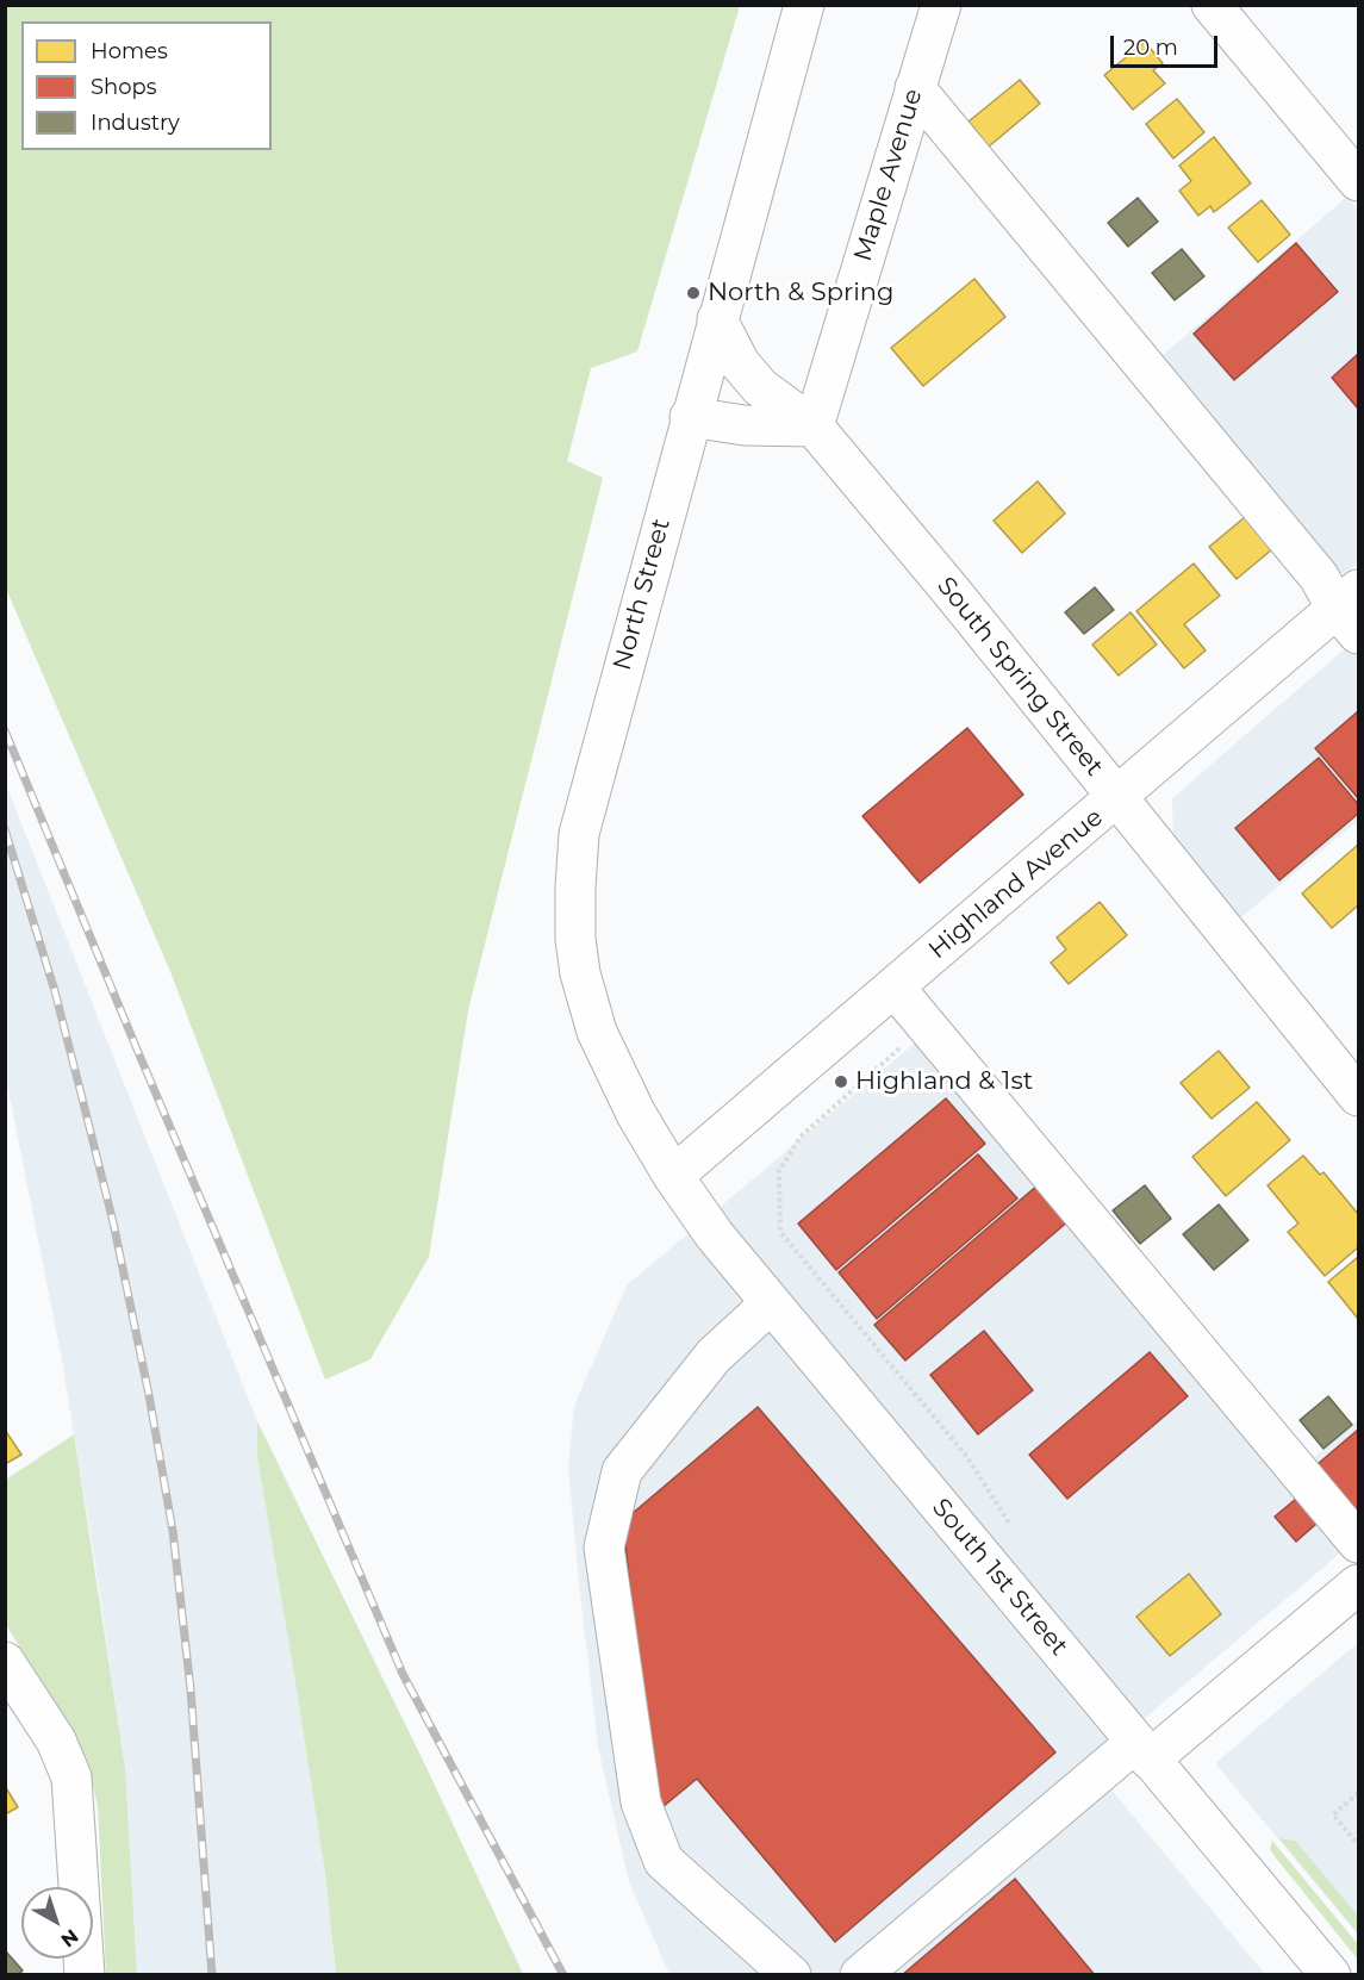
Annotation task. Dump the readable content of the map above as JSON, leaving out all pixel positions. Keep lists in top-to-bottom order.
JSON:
{
  "streets": {
    "street": [
      "Maple Avenue",
      "North Street",
      "South Spring Street",
      "Highland Avenue",
      "South 1st Street"
    ]
  },
  "crossings": [
    ["Maple Avenue", "South Spring Street"],
    ["North Street", "South Spring Street"],
    ["North Street", "Highland Avenue"],
    ["North Street", "South 1st Street"],
    ["South Spring Street", "Highland Avenue"],
    ["Highland Avenue", "South 1st Street"]
  ],
  "places": ["North & Spring", "Highland & 1st"],
  "legend": ["Homes", "Shops", "Industry"],
  "scale_bar": "20 m",
  "north": "bottom right"
}
